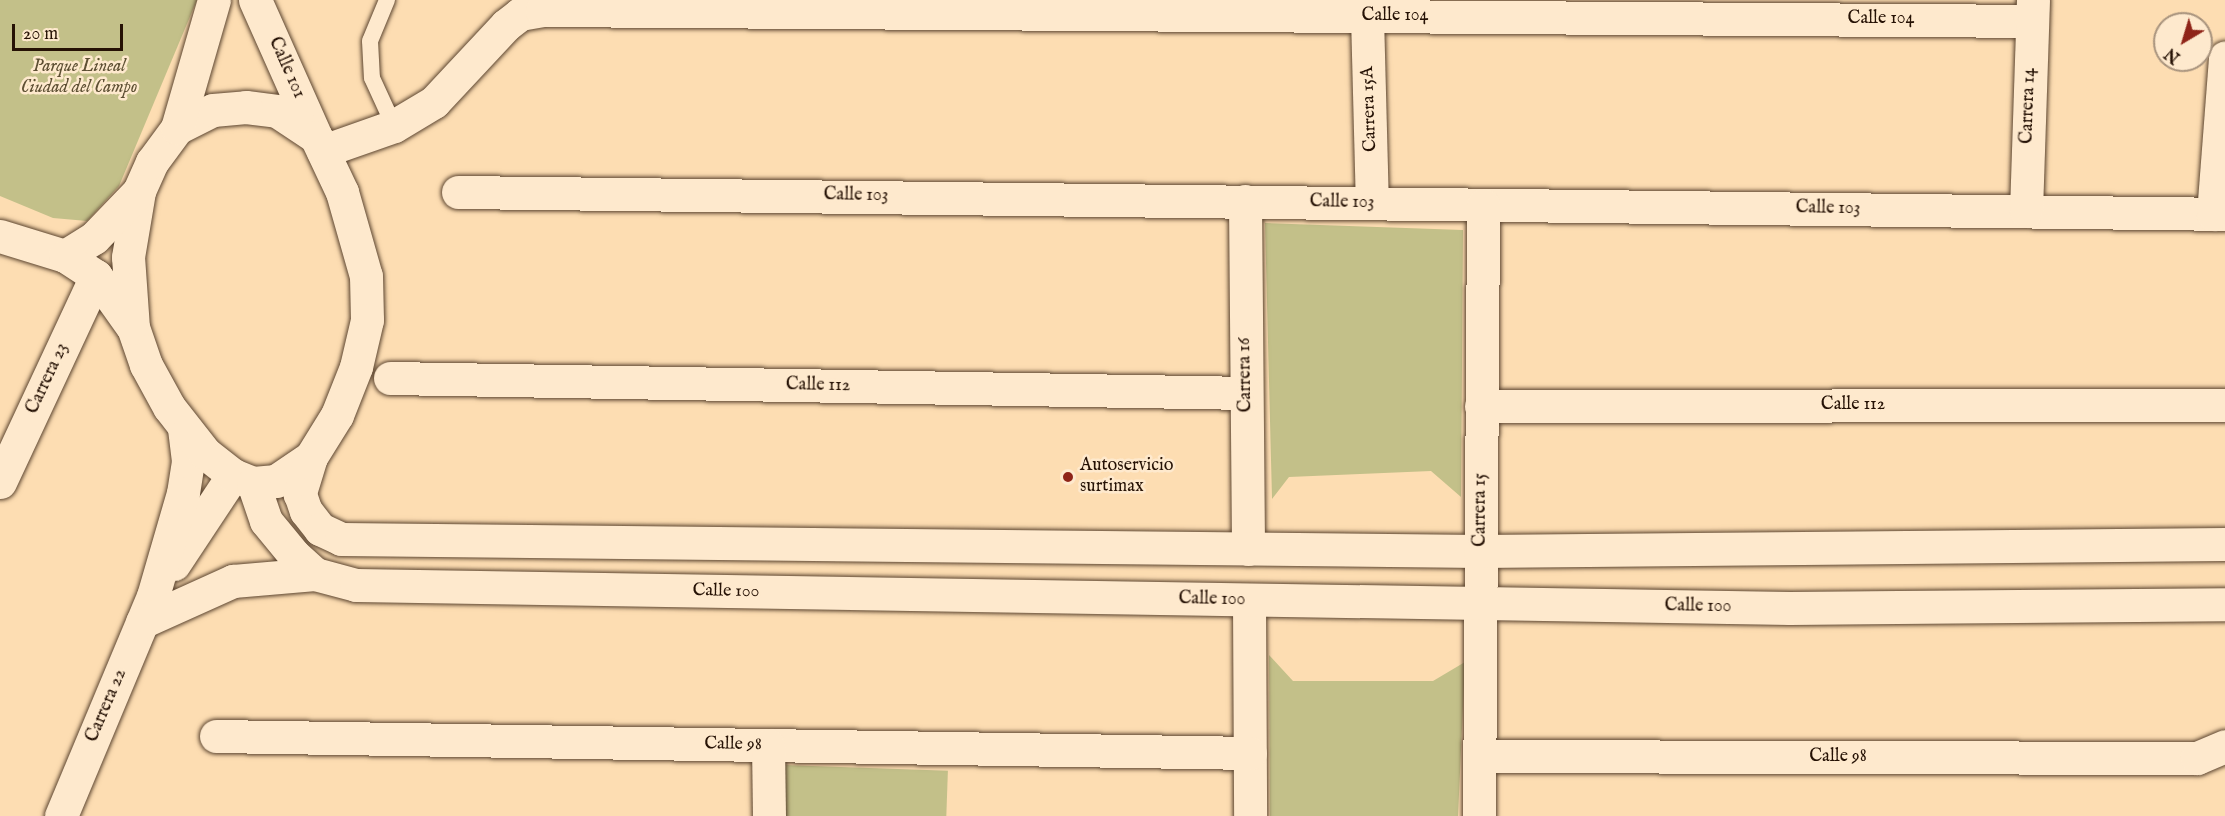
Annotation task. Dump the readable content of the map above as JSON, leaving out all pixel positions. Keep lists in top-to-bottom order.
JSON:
{
  "streets": {
    "street": [
      "Calle 104",
      "Calle 101",
      "Carrera 14",
      "Carrera 15A",
      "Calle 103",
      "Carrera 16",
      "Carrera 23",
      "Calle 112",
      "Carrera 15",
      "Calle 100",
      "Carrera 22",
      "Calle 98"
    ]
  },
  "crossings": [
    ["Calle 104", "Calle 101"],
    ["Calle 104", "Carrera 14"],
    ["Calle 104", "Carrera 15A"],
    ["Carrera 14", "Calle 103"],
    ["Carrera 15A", "Calle 103"],
    ["Calle 103", "Carrera 16"],
    ["Calle 103", "Carrera 15"],
    ["Carrera 16", "Calle 112"],
    ["Calle 112", "Carrera 15"],
    ["Carrera 15", "Calle 100"],
    ["Carrera 15", "Calle 98"]
  ],
  "parks": ["Parque Lineal Ciudad del Campo"],
  "places": ["Autoservicio surtimax"],
  "scale_bar": "20 m",
  "north": "bottom left"
}
